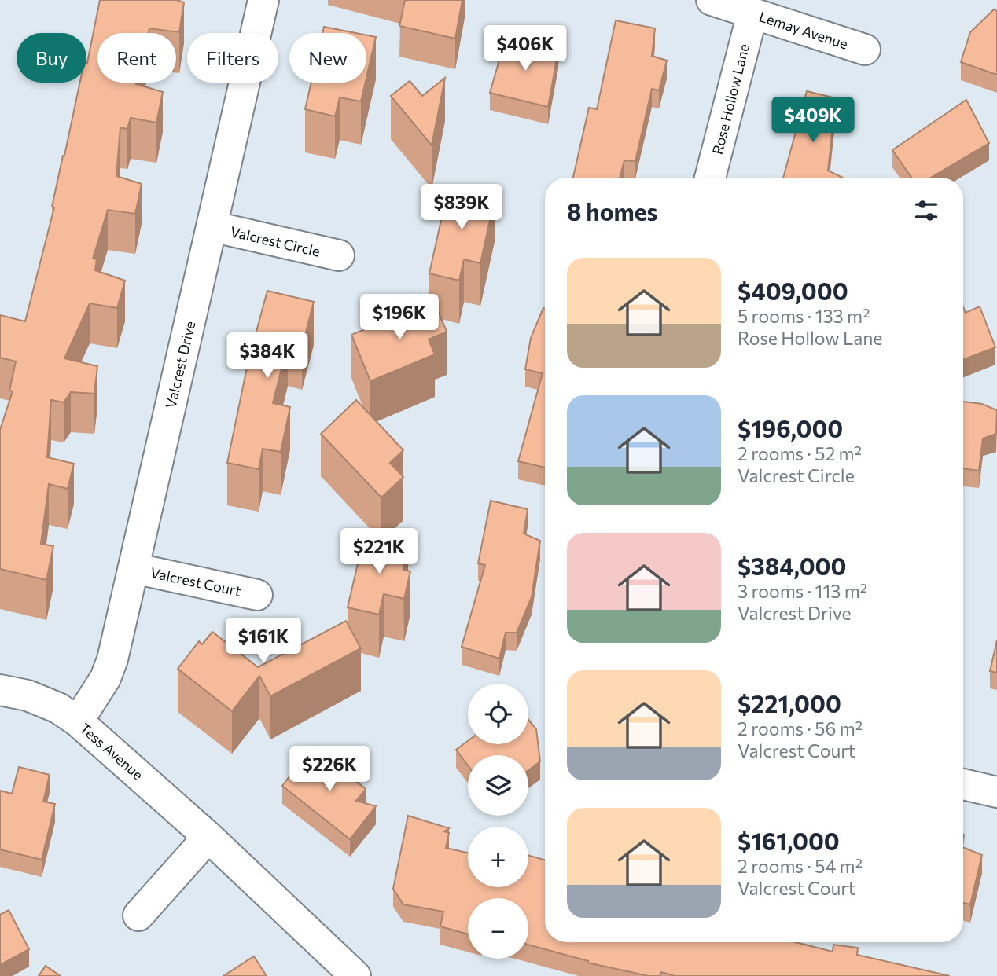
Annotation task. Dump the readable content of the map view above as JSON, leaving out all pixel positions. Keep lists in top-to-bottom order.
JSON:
{
  "streets": {
    "street": [
      "Lemay Avenue",
      "Rose Hollow Lane",
      "Valcrest Circle",
      "Valcrest Drive",
      "Valcrest Court",
      "Tess Avenue"
    ]
  },
  "crossings": [
    ["Lemay Avenue", "Rose Hollow Lane"],
    ["Valcrest Circle", "Valcrest Drive"],
    ["Valcrest Drive", "Valcrest Court"],
    ["Valcrest Drive", "Tess Avenue"]
  ],
  "page": {
    "price": [
      "$406K",
      "$409K",
      "$839K",
      "$196K",
      "$384K",
      "$221K",
      "$161K",
      "$226K"
    ],
    "chip": [
      "Buy",
      "Rent",
      "Filters",
      "New"
    ],
    "heading": "8 homes",
    "list": [
      {
        "name": "$409,000",
        "note": "5 rooms · 133 m² · Rose Hollow Lane"
      },
      {
        "name": "$196,000",
        "note": "2 rooms · 52 m² · Valcrest Circle"
      },
      {
        "name": "$384,000",
        "note": "3 rooms · 113 m² · Valcrest Drive"
      },
      {
        "name": "$221,000",
        "note": "2 rooms · 56 m² · Valcrest Court"
      },
      {
        "name": "$161,000",
        "note": "2 rooms · 54 m² · Valcrest Court"
      }
    ],
    "map_buttons": ["+", "−"]
  }
}
